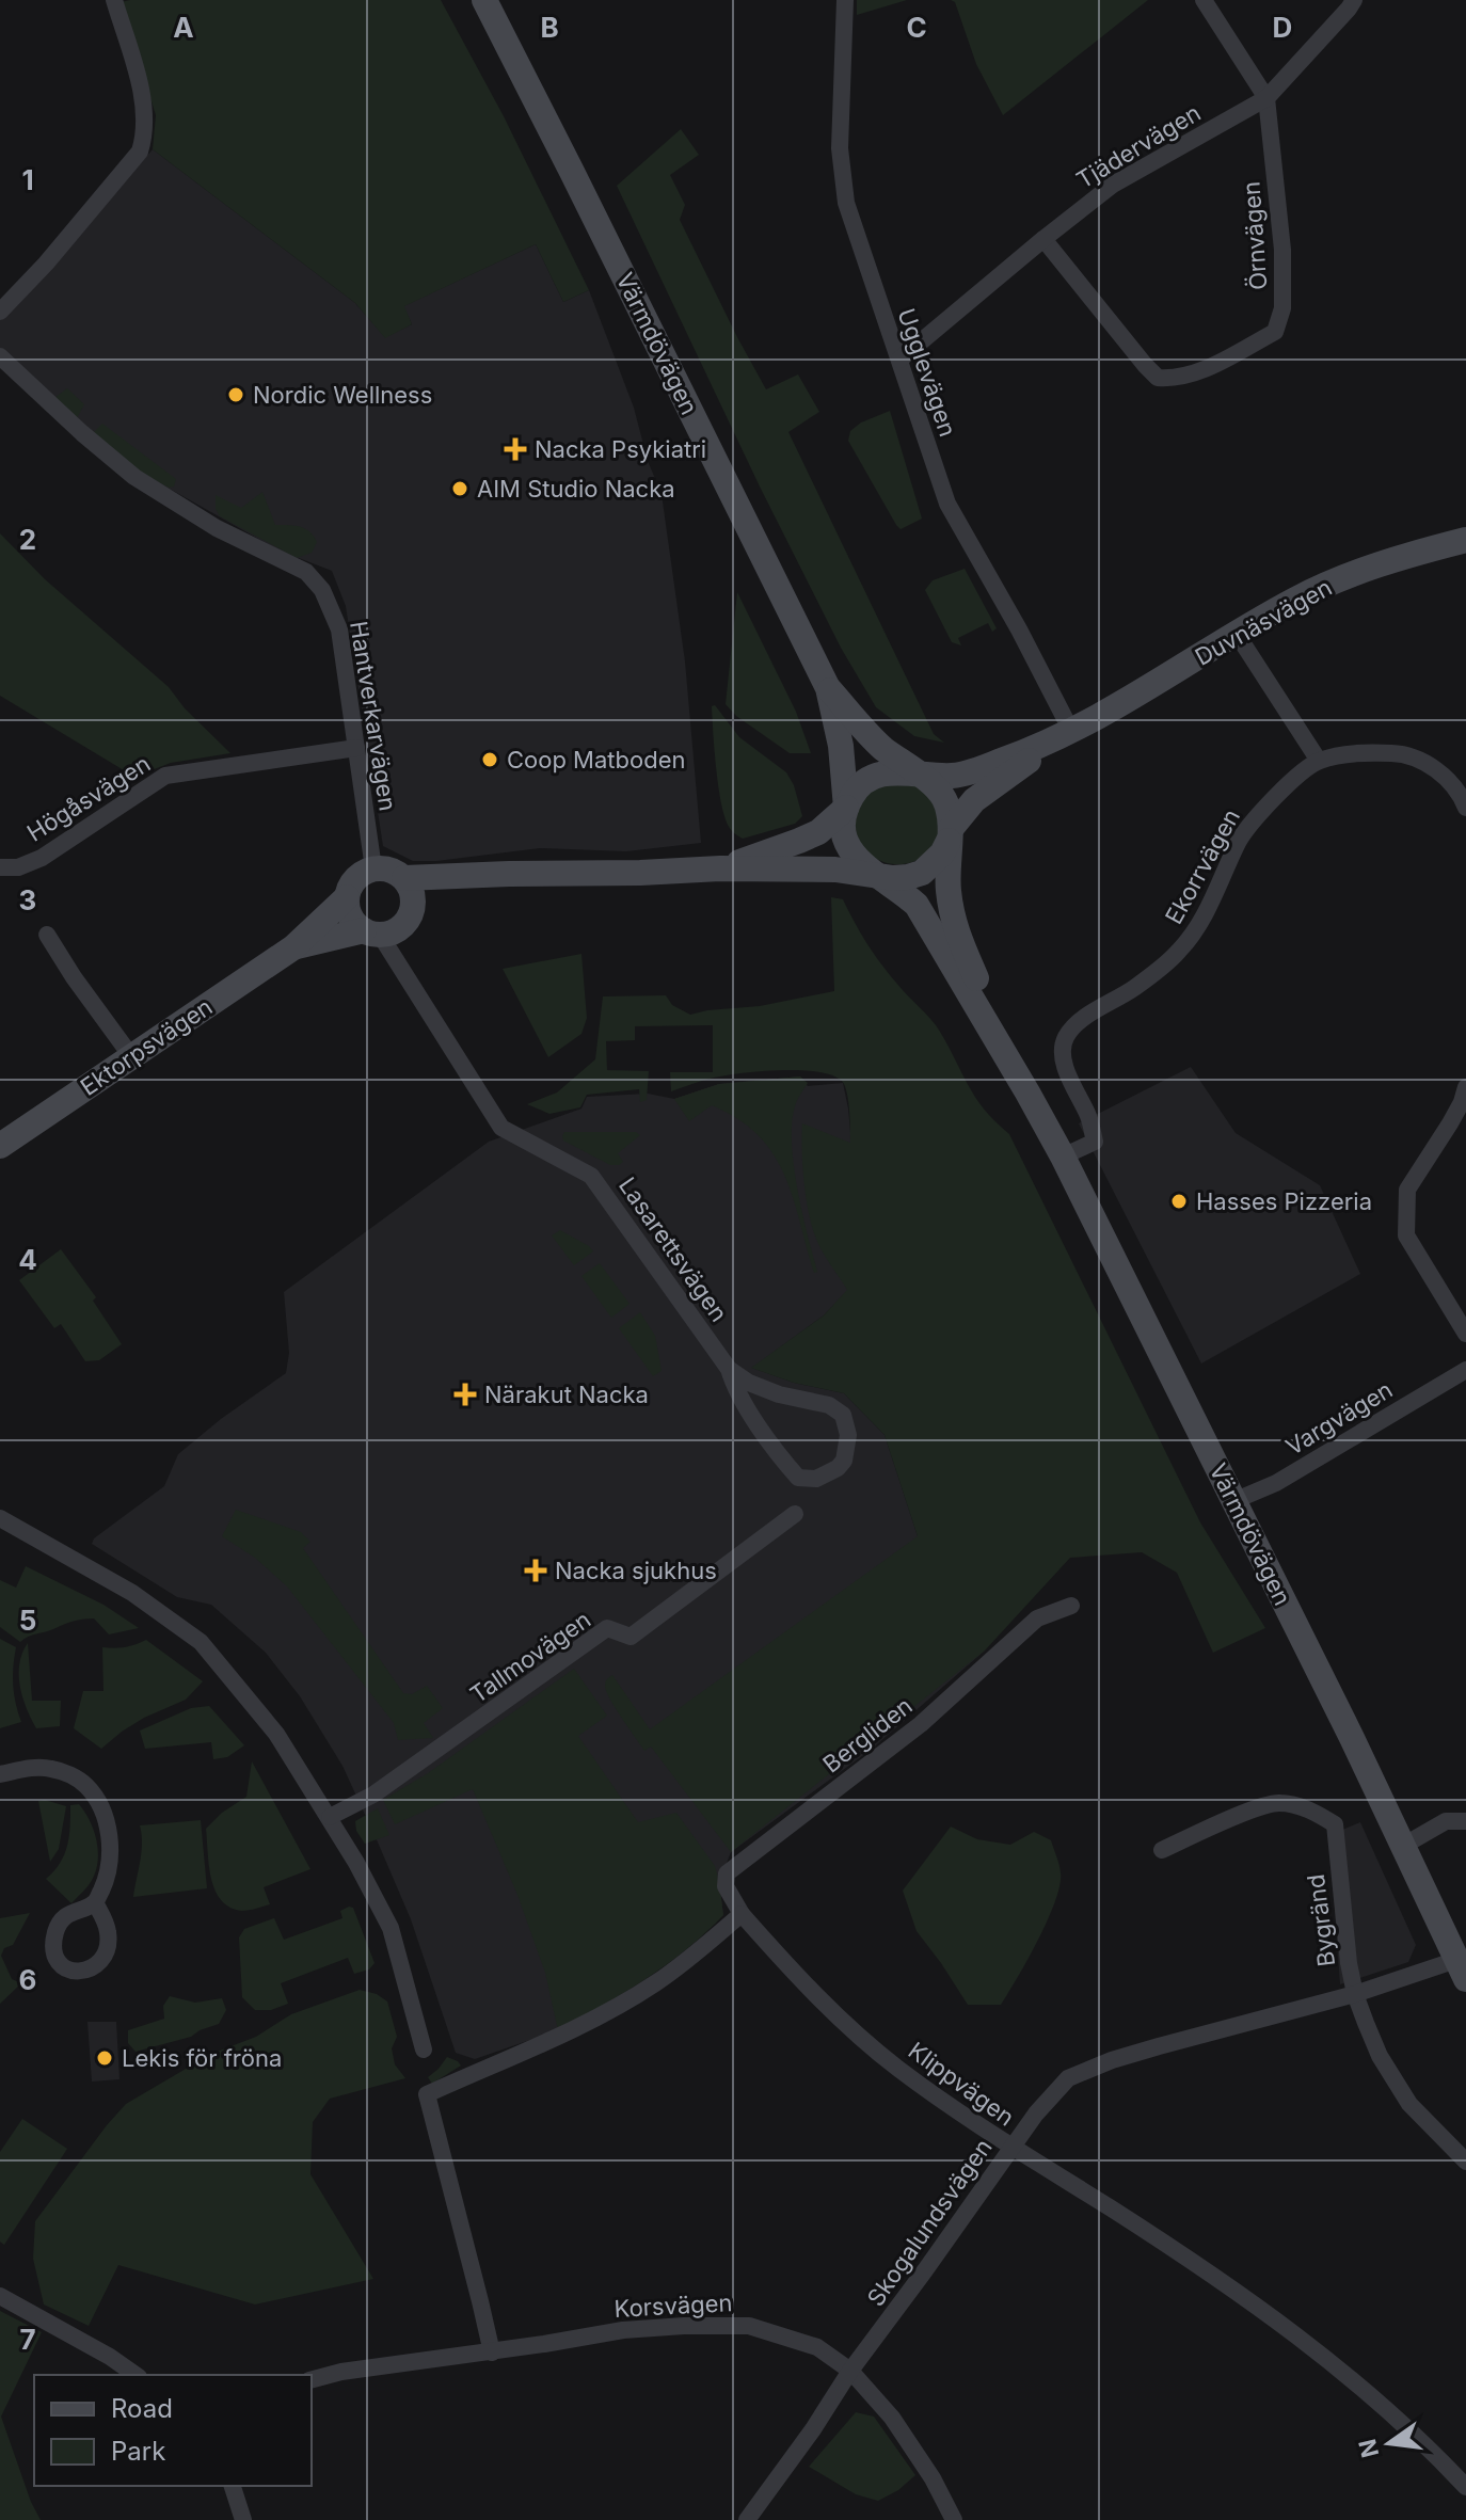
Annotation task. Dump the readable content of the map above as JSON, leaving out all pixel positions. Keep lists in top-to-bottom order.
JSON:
{
  "streets": {
    "main road": ["Värmdövägen", "Duvnäsvägen", "Ektorpsvägen"],
    "street": [
      "Tjädervägen",
      "Örnvägen",
      "Ugglevägen",
      "Hantverkarvägen",
      "Högåsvägen",
      "Ekorrvägen",
      "Lasarettsvägen",
      "Vargvägen",
      "Tallmovägen",
      "Bergliden",
      "Bygränd",
      "Klippvägen",
      "Skogalundsvägen",
      "Korsvägen"
    ]
  },
  "crossings": [
    ["Tjädervägen", "Örnvägen"],
    ["Tjädervägen", "Ugglevägen"],
    ["Värmdövägen", "Duvnäsvägen"],
    ["Värmdövägen", "Ekorrvägen"],
    ["Värmdövägen", "Vargvägen"],
    ["Värmdövägen", "Skogalundsvägen"],
    ["Ugglevägen", "Duvnäsvägen"],
    ["Hantverkarvägen", "Högåsvägen"],
    ["Hantverkarvägen", "Ektorpsvägen"],
    ["Hantverkarvägen", "Lasarettsvägen"],
    ["Ektorpsvägen", "Lasarettsvägen"],
    ["Bergliden", "Klippvägen"],
    ["Bygränd", "Skogalundsvägen"],
    ["Klippvägen", "Skogalundsvägen"],
    ["Skogalundsvägen", "Korsvägen"]
  ],
  "places": {
    "other": [
      "Nordic Wellness",
      "AIM Studio Nacka",
      "Coop Matboden",
      "Hasses Pizzeria",
      "Lekis för fröna"
    ],
    "health": ["Nacka Psykiatri", "Närakut Nacka", "Nacka sjukhus"]
  },
  "legend": ["Road", "Park"],
  "north": "left",
  "grid": {
    "columns": [
      "A",
      "B",
      "C",
      "D"
    ],
    "rows": [
      "1",
      "2",
      "3",
      "4",
      "5",
      "6",
      "7"
    ]
  }
}
